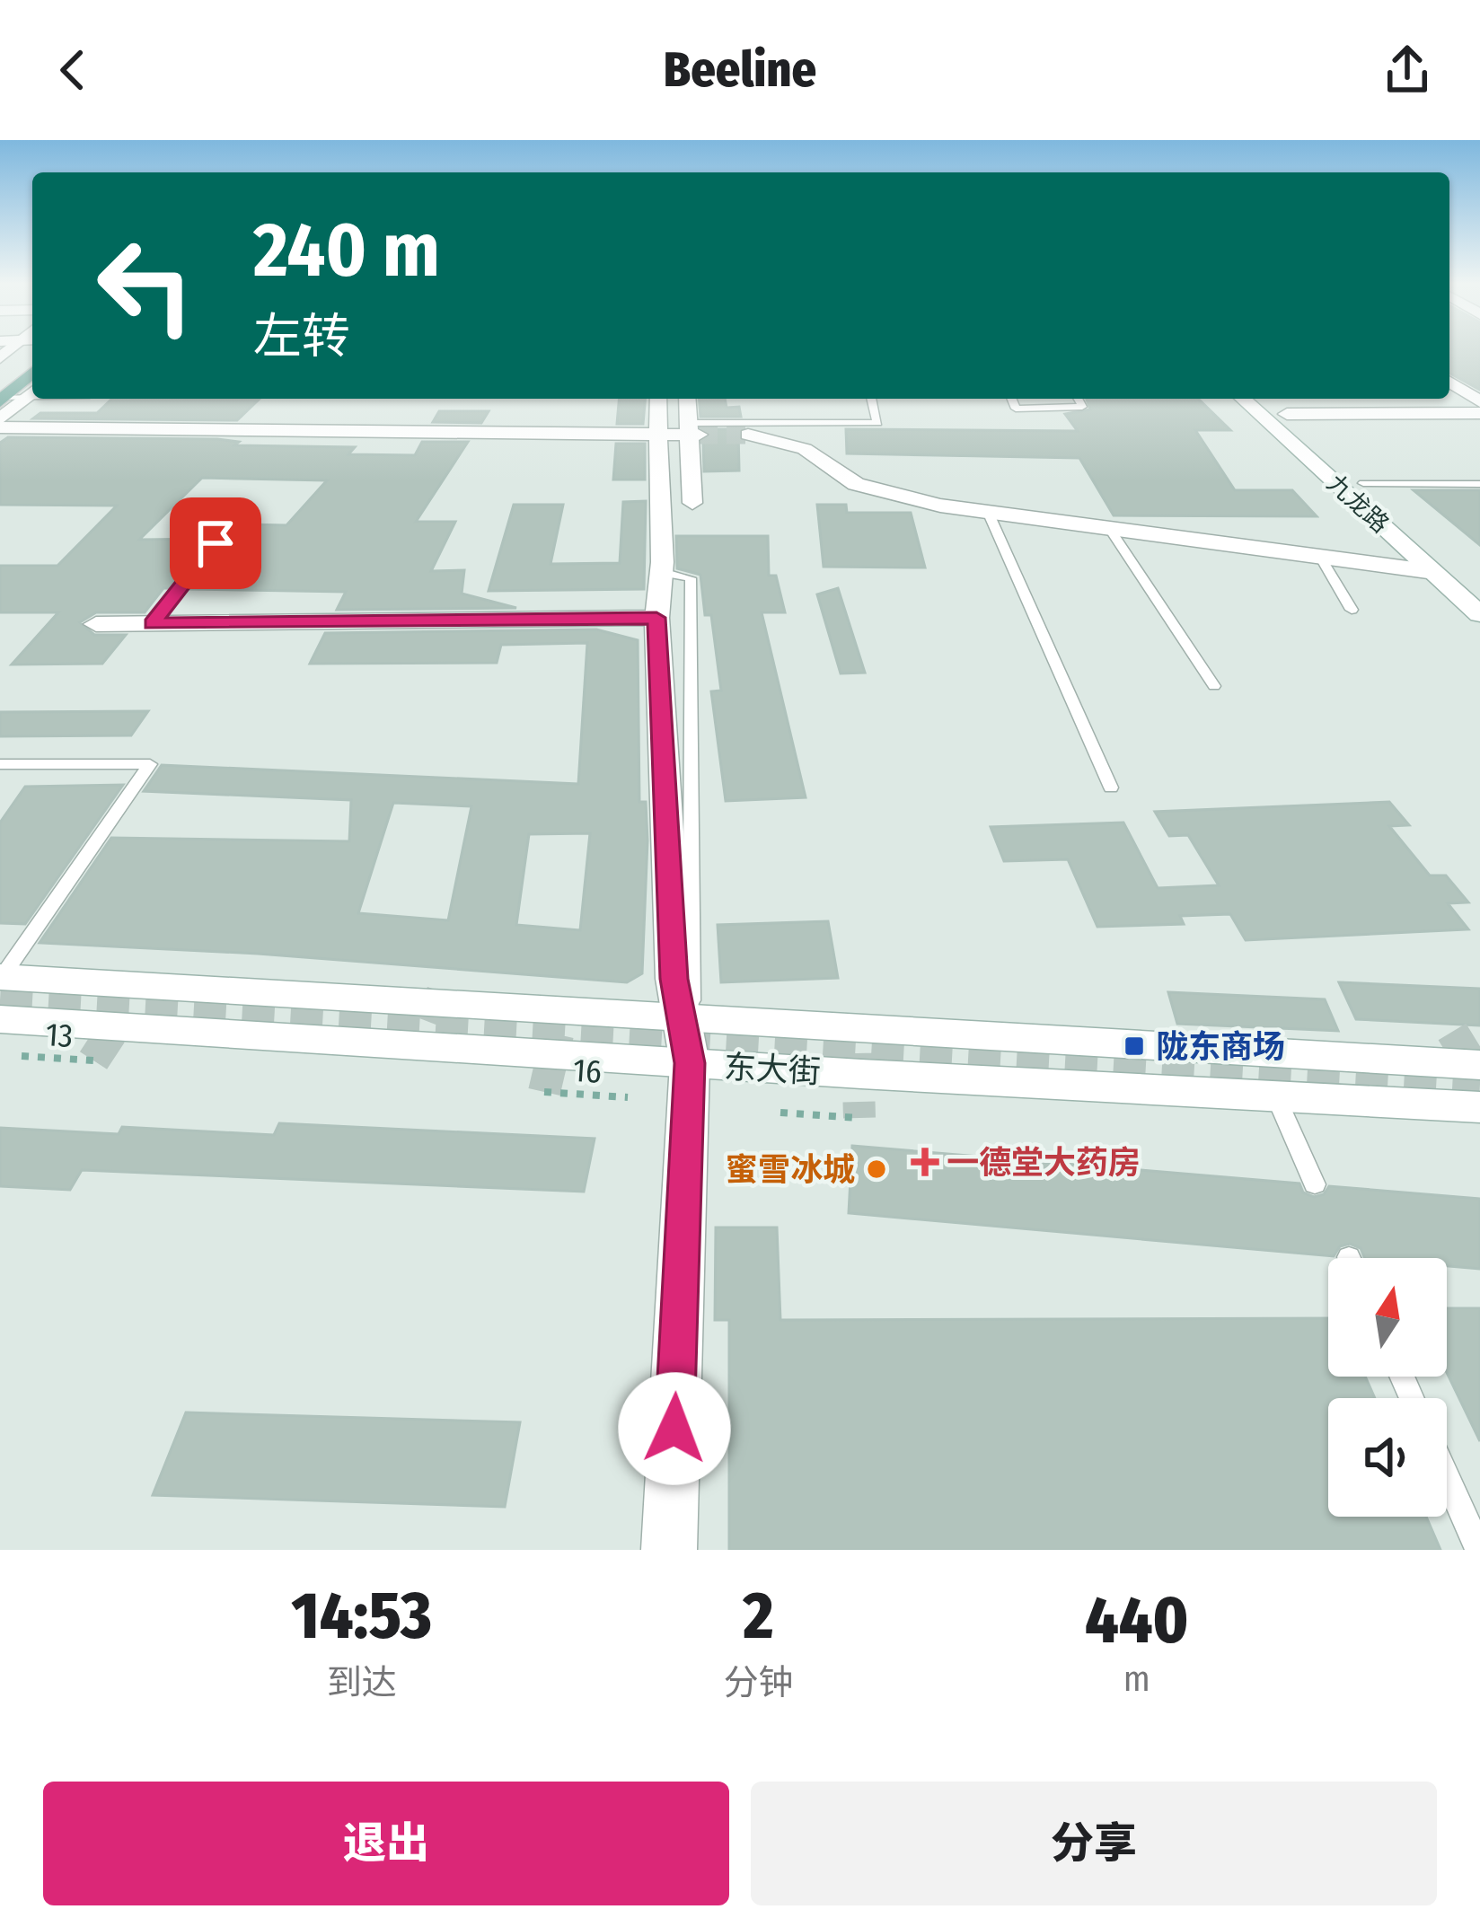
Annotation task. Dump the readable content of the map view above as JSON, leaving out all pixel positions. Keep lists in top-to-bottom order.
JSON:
{
  "streets": {
    "street": ["九龙路", "东大街"],
    "path": ["13", "16"]
  },
  "crossings": [
    ["13", "东大街"]
  ],
  "places": {
    "transit": ["陇东商场"],
    "health": ["一德堂大药房"],
    "other": ["蜜雪冰城"]
  },
  "north": "top",
  "page": {
    "header": "Beeline",
    "turn": ["240 m", "左转"],
    "eta": [
      "14:53",
      "到达",
      "2",
      "分钟",
      "440",
      "m"
    ],
    "buttons": ["退出", "分享"]
  }
}
